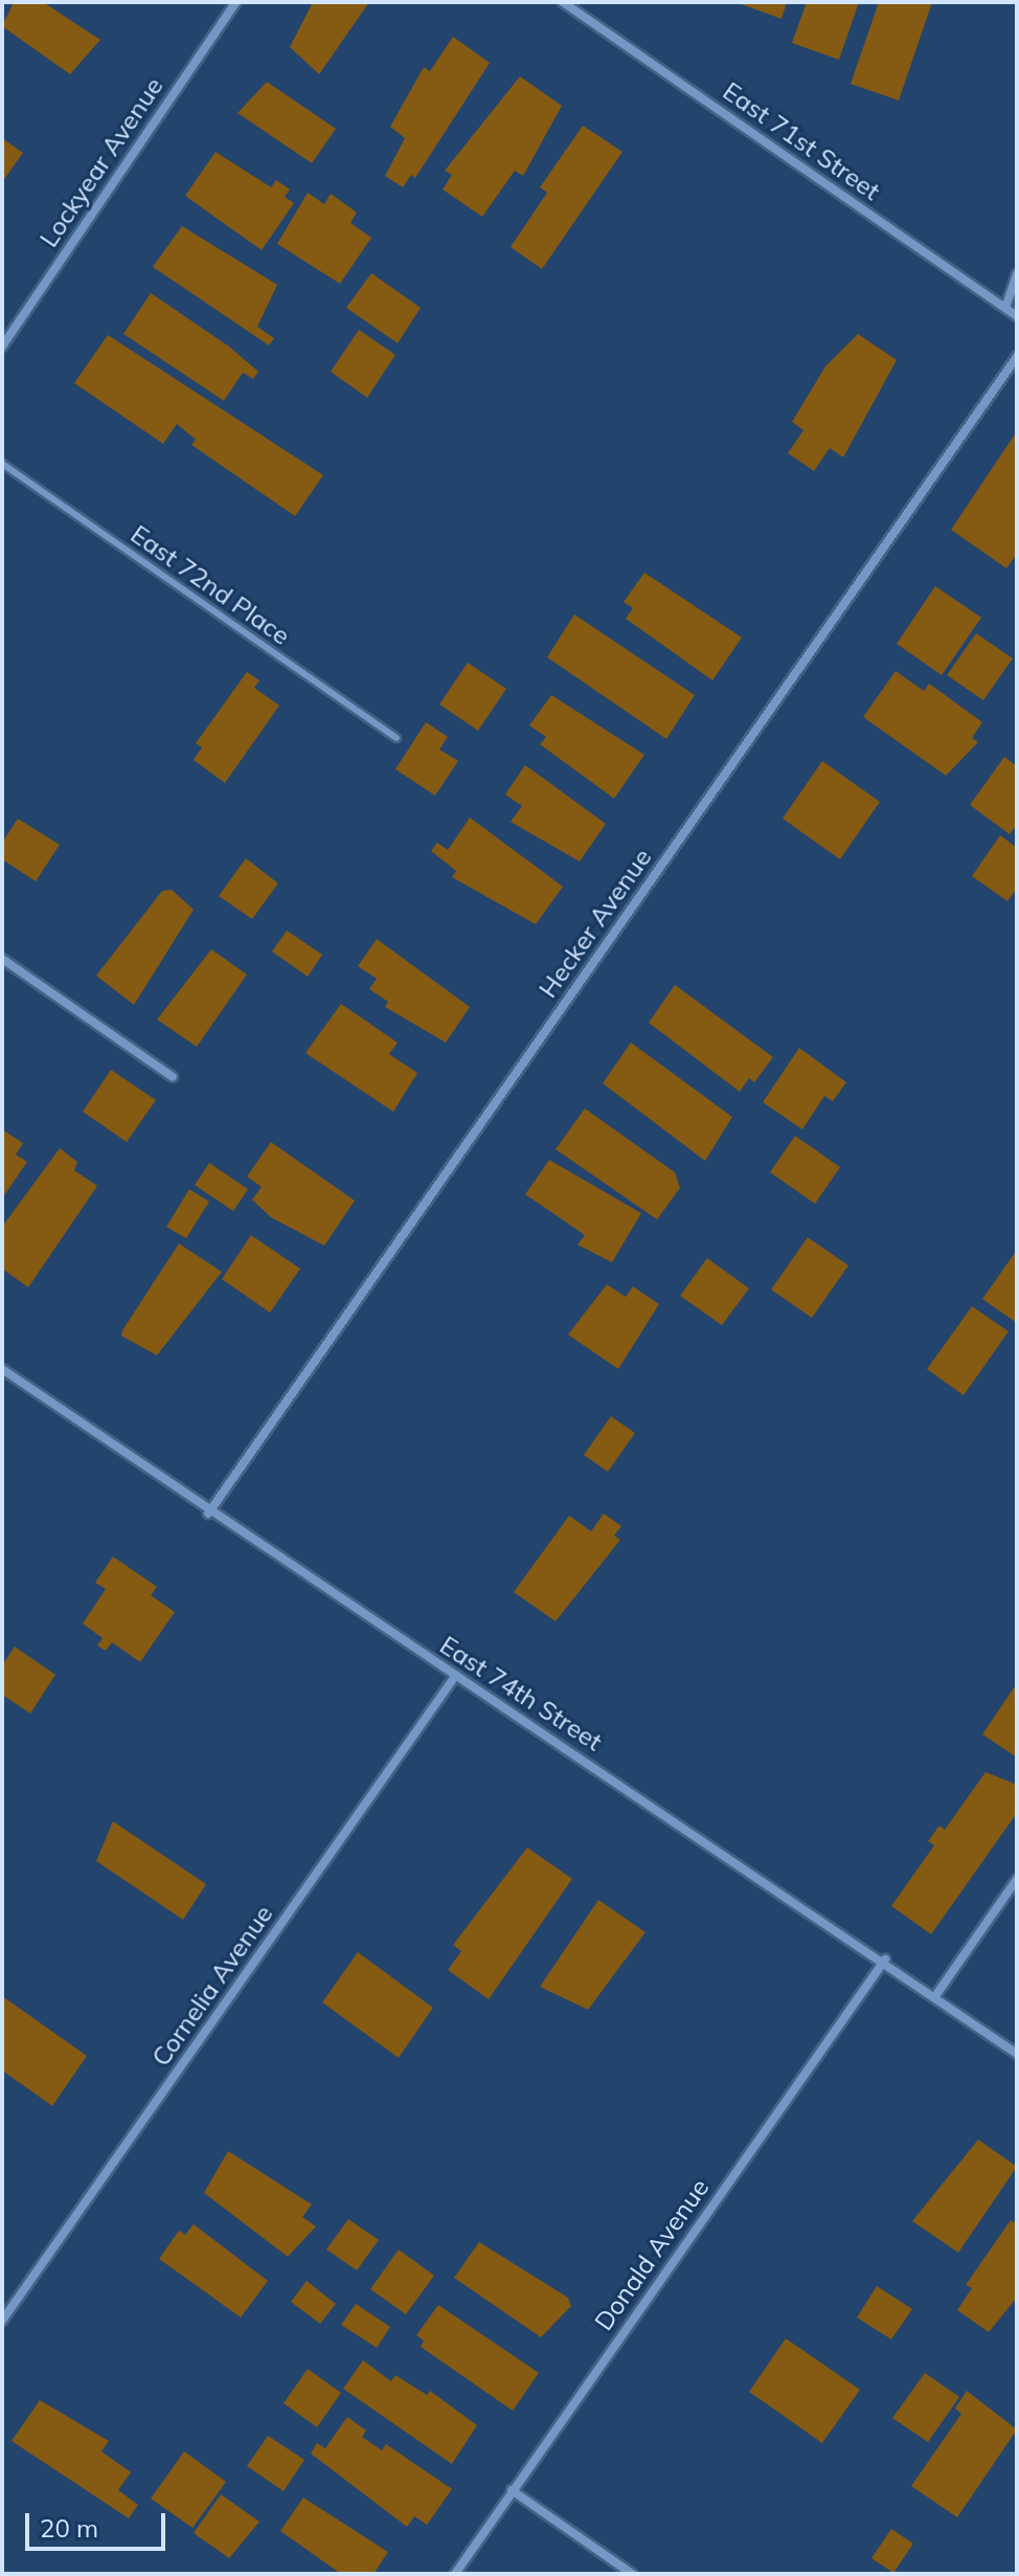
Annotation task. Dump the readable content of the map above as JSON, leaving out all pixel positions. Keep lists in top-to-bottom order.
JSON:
{
  "streets": {
    "street": [
      "East 71st Street",
      "Lockyear Avenue",
      "Hecker Avenue",
      "East 74th Street",
      "Cornelia Avenue",
      "Donald Avenue"
    ],
    "lane": ["East 72nd Place"]
  },
  "crossings": [
    ["Hecker Avenue", "East 74th Street"],
    ["East 74th Street", "Cornelia Avenue"],
    ["East 74th Street", "Donald Avenue"]
  ],
  "scale_bar": "20 m"
}
